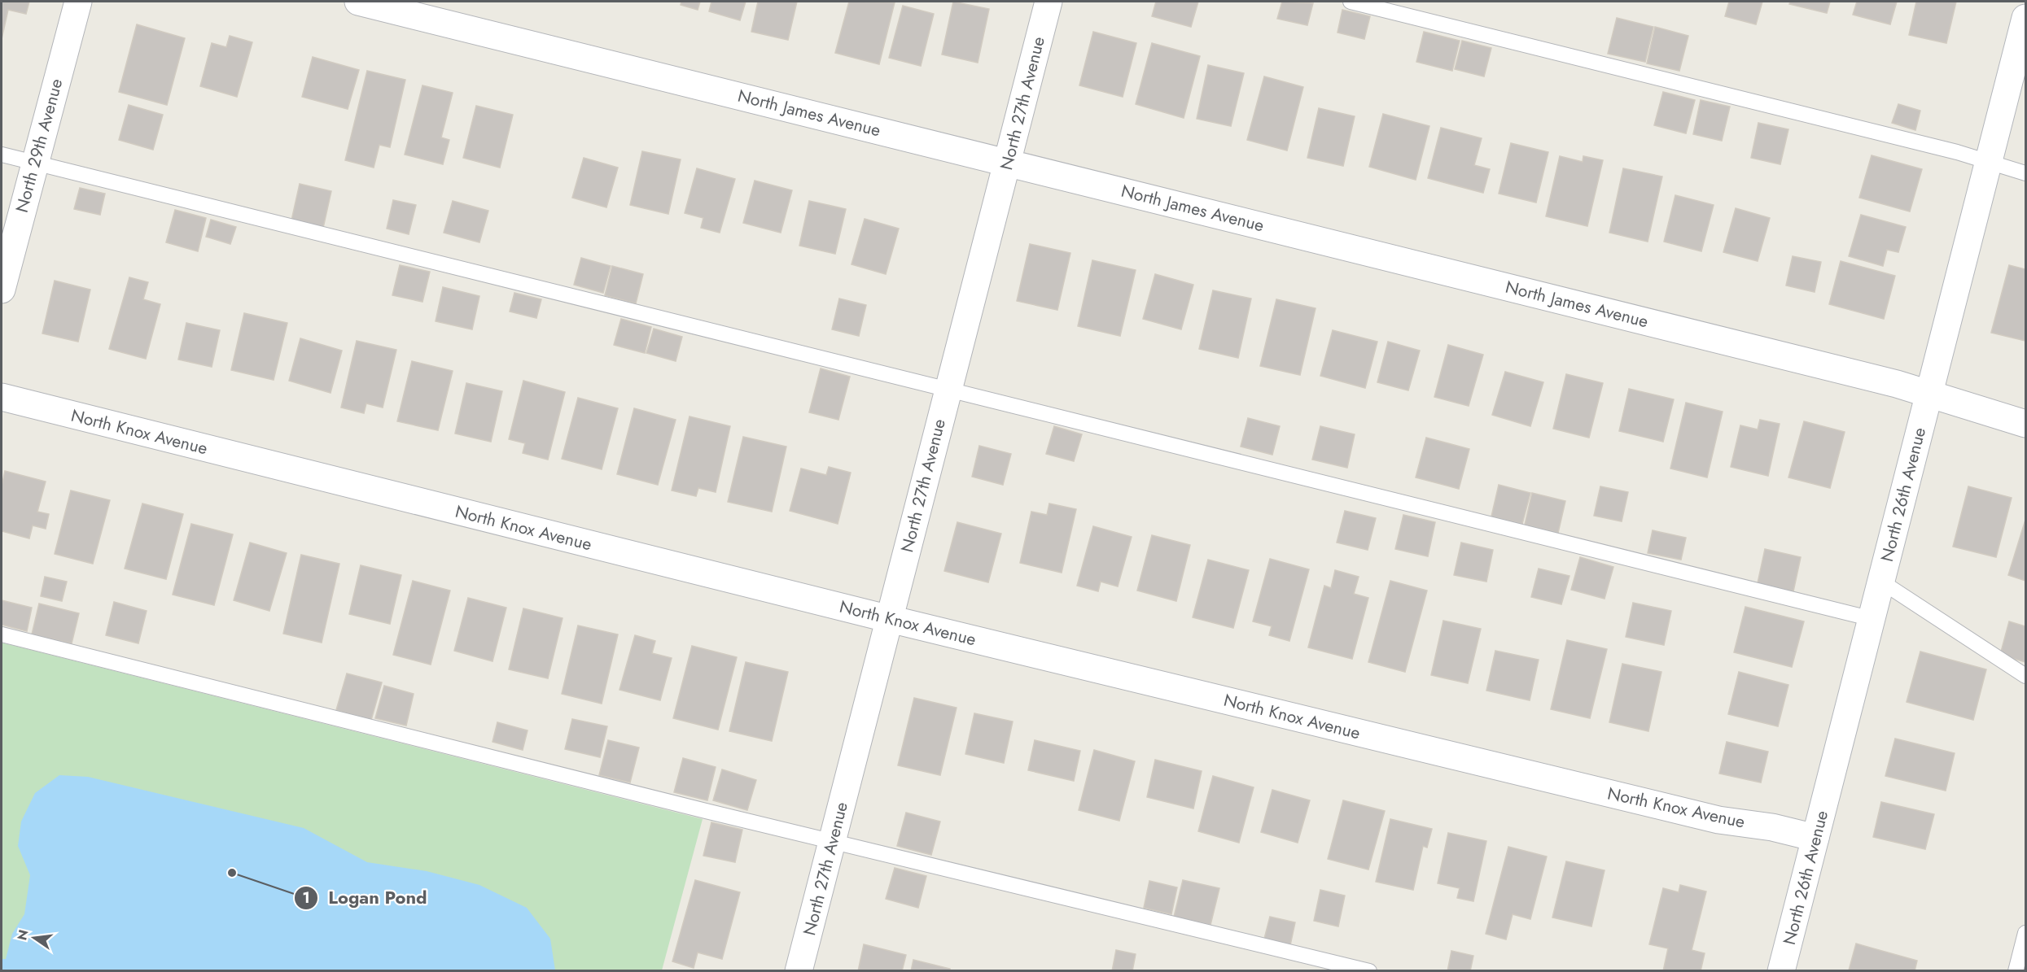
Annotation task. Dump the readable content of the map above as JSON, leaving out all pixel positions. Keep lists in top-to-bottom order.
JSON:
{
  "streets": {
    "street": [
      "North 27th Avenue",
      "North James Avenue",
      "North 29th Avenue",
      "North Knox Avenue",
      "North 26th Avenue"
    ]
  },
  "crossings": [
    ["North 27th Avenue", "North James Avenue"],
    ["North 27th Avenue", "North Knox Avenue"],
    ["North James Avenue", "North 26th Avenue"],
    ["North Knox Avenue", "North 26th Avenue"]
  ],
  "places": ["Logan Pond"],
  "north": "left"
}
